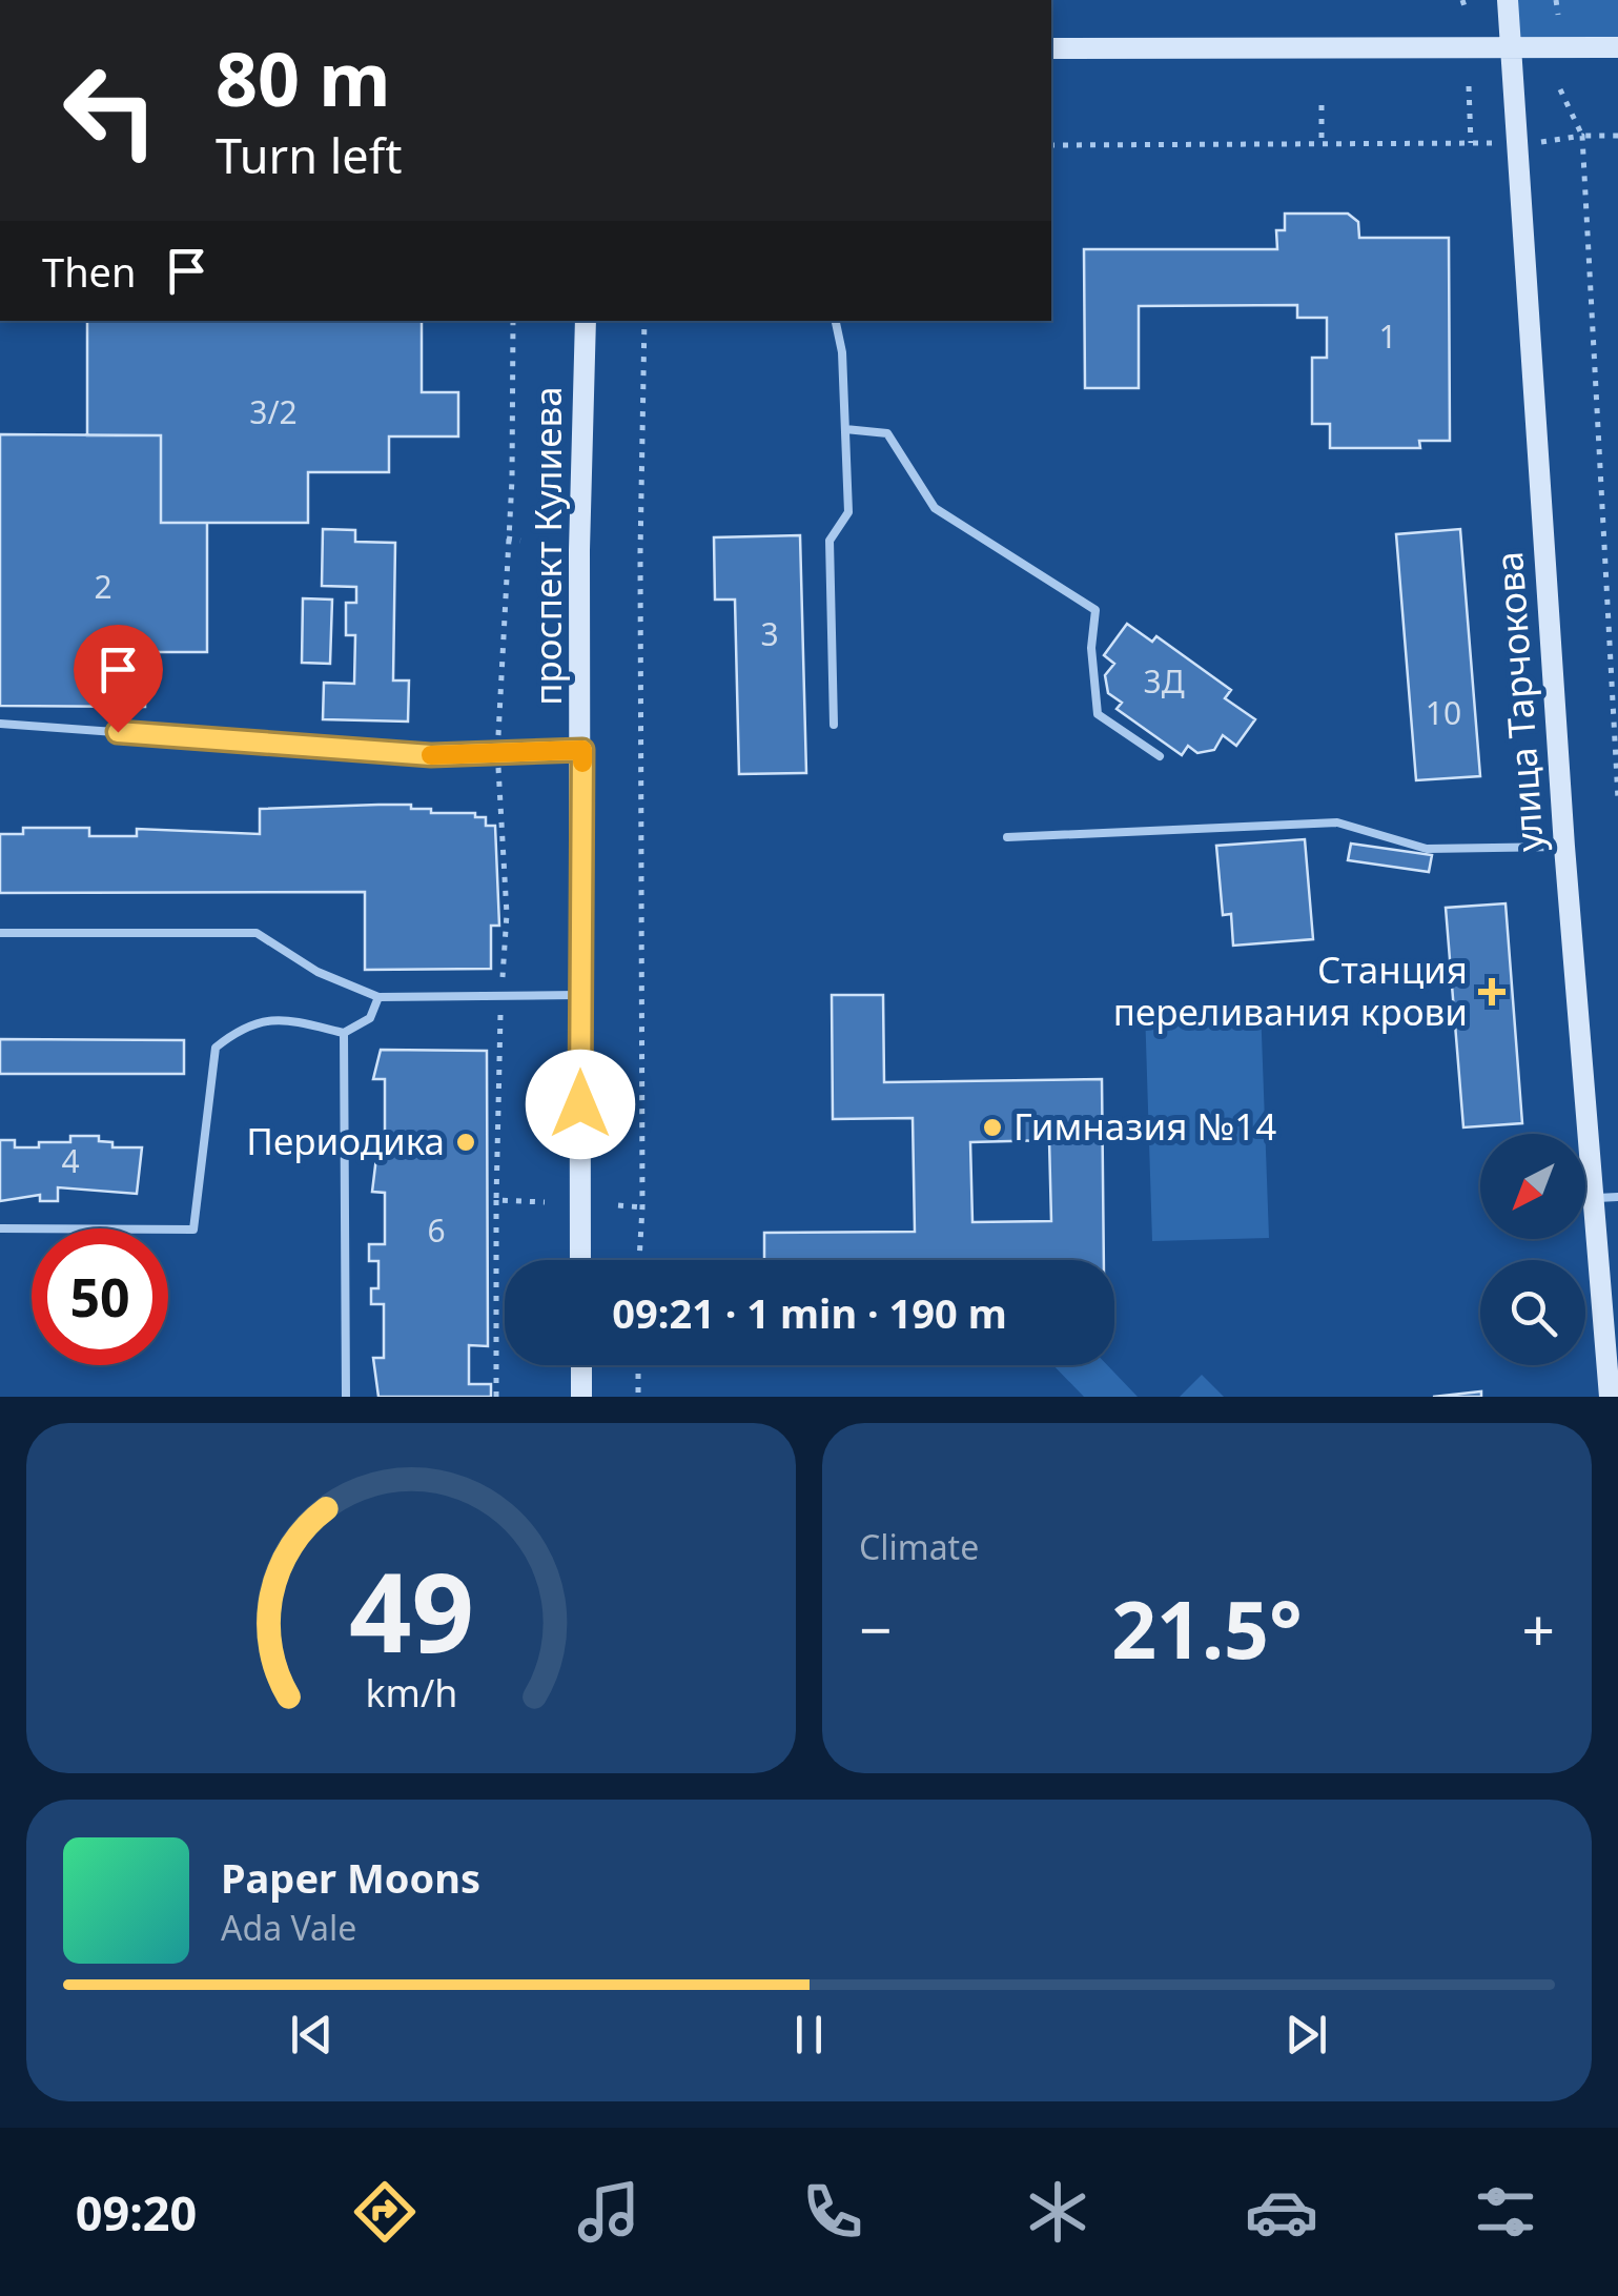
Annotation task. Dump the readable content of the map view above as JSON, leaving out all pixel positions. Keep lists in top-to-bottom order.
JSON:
{
  "streets": {
    "main road": ["проспект Кулиева", "улица Тарчокова"]
  },
  "places": {
    "health": ["Станция переливания крови"],
    "other": ["Гимназия №14", "Периодика"]
  },
  "house_numbers": [
    "1",
    "3/2",
    "2",
    "3",
    "3Д",
    "10",
    "4",
    "6"
  ],
  "north": "bottom left",
  "page": {
    "turn": ["80 m", "Turn left"],
    "then": "Then",
    "limit": "50",
    "trip": "09:21 · 1 min · 190 m",
    "tile": "Climate",
    "heat": ["−", "21.5°", "+"],
    "song": ["Paper Moons", "Ada Vale"],
    "tabs": "09:20",
    "gauge": ["49", "km/h"]
  }
}
